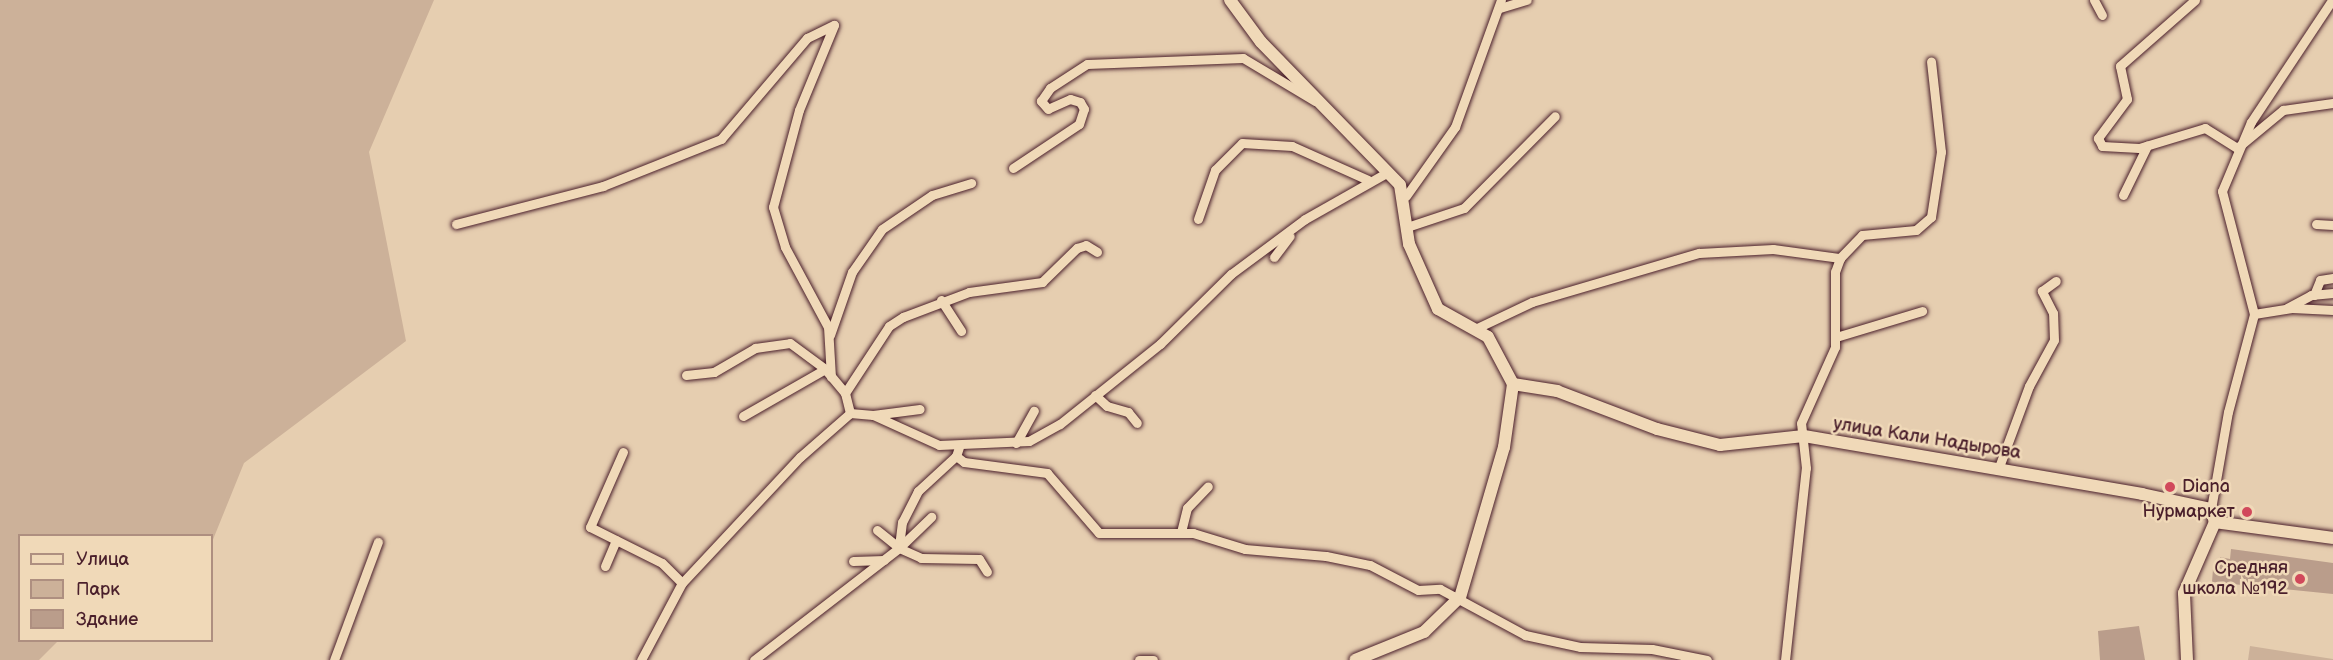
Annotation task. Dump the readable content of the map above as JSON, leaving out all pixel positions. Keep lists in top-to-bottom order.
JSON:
{
  "streets": {
    "street": ["улица Кали Надырова"]
  },
  "places": ["Diana", "Нурмаркет", "Средняя школа №192"],
  "legend": ["Улица", "Парк", "Здание"]
}
